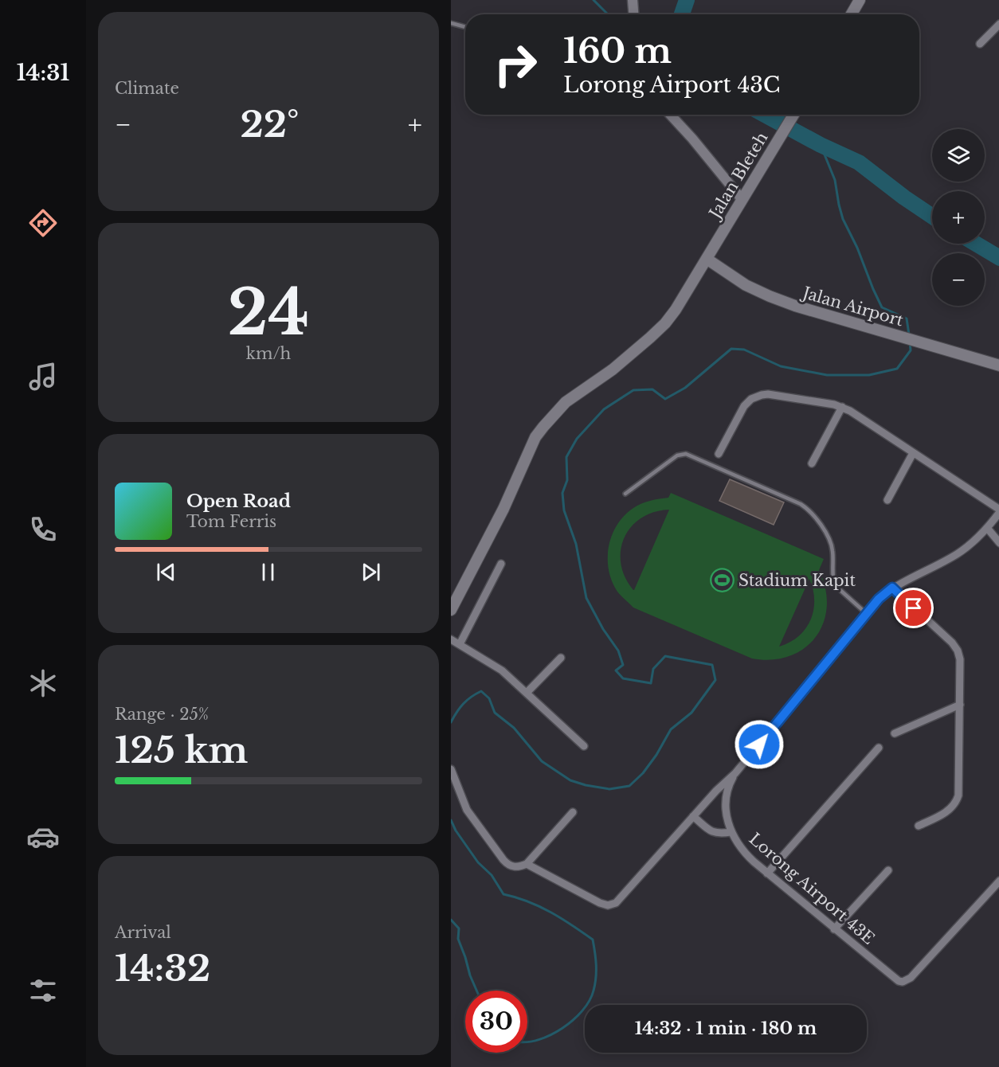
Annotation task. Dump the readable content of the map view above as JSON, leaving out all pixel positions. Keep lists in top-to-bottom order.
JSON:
{
  "streets": {
    "main road": ["Jalan Bleteh", "Jalan Airport"],
    "street": ["Lorong Airport 43E"]
  },
  "crossings": [
    ["Jalan Bleteh", "Jalan Airport"]
  ],
  "places": {
    "sports": ["Stadium Kapit"]
  },
  "page": {
    "tabs": "14:31",
    "tile": [
      "Climate",
      ["24", "km/h"],
      ["Range · 25%", "125 km"],
      ["Arrival", "14:32"]
    ],
    "turn": ["160 m", "Lorong Airport 43C"],
    "heat": ["−", "22°", "+"],
    "map_buttons": ["+", "−"],
    "song": ["Open Road", "Tom Ferris"],
    "limit": "30",
    "trip": "14:32 · 1 min · 180 m"
  }
}
